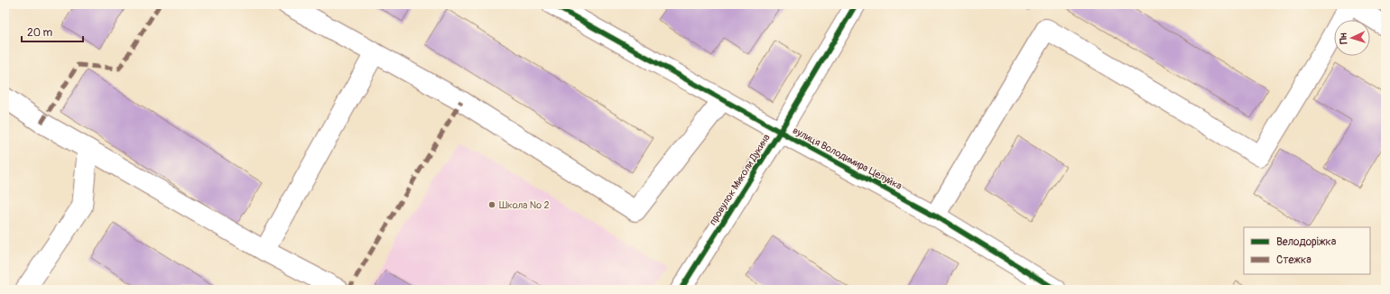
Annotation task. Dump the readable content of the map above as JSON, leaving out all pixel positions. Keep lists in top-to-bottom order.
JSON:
{
  "streets": {
    "street": ["вулиця Володимира Целуйка", "провулок Миколи Дукина"]
  },
  "crossings": [
    ["вулиця Володимира Целуйка", "провулок Миколи Дукина"]
  ],
  "places": ["Школа № 2"],
  "legend": ["Велодоріжка", "Стежка"],
  "scale_bar": "20 m",
  "north": "left"
}
